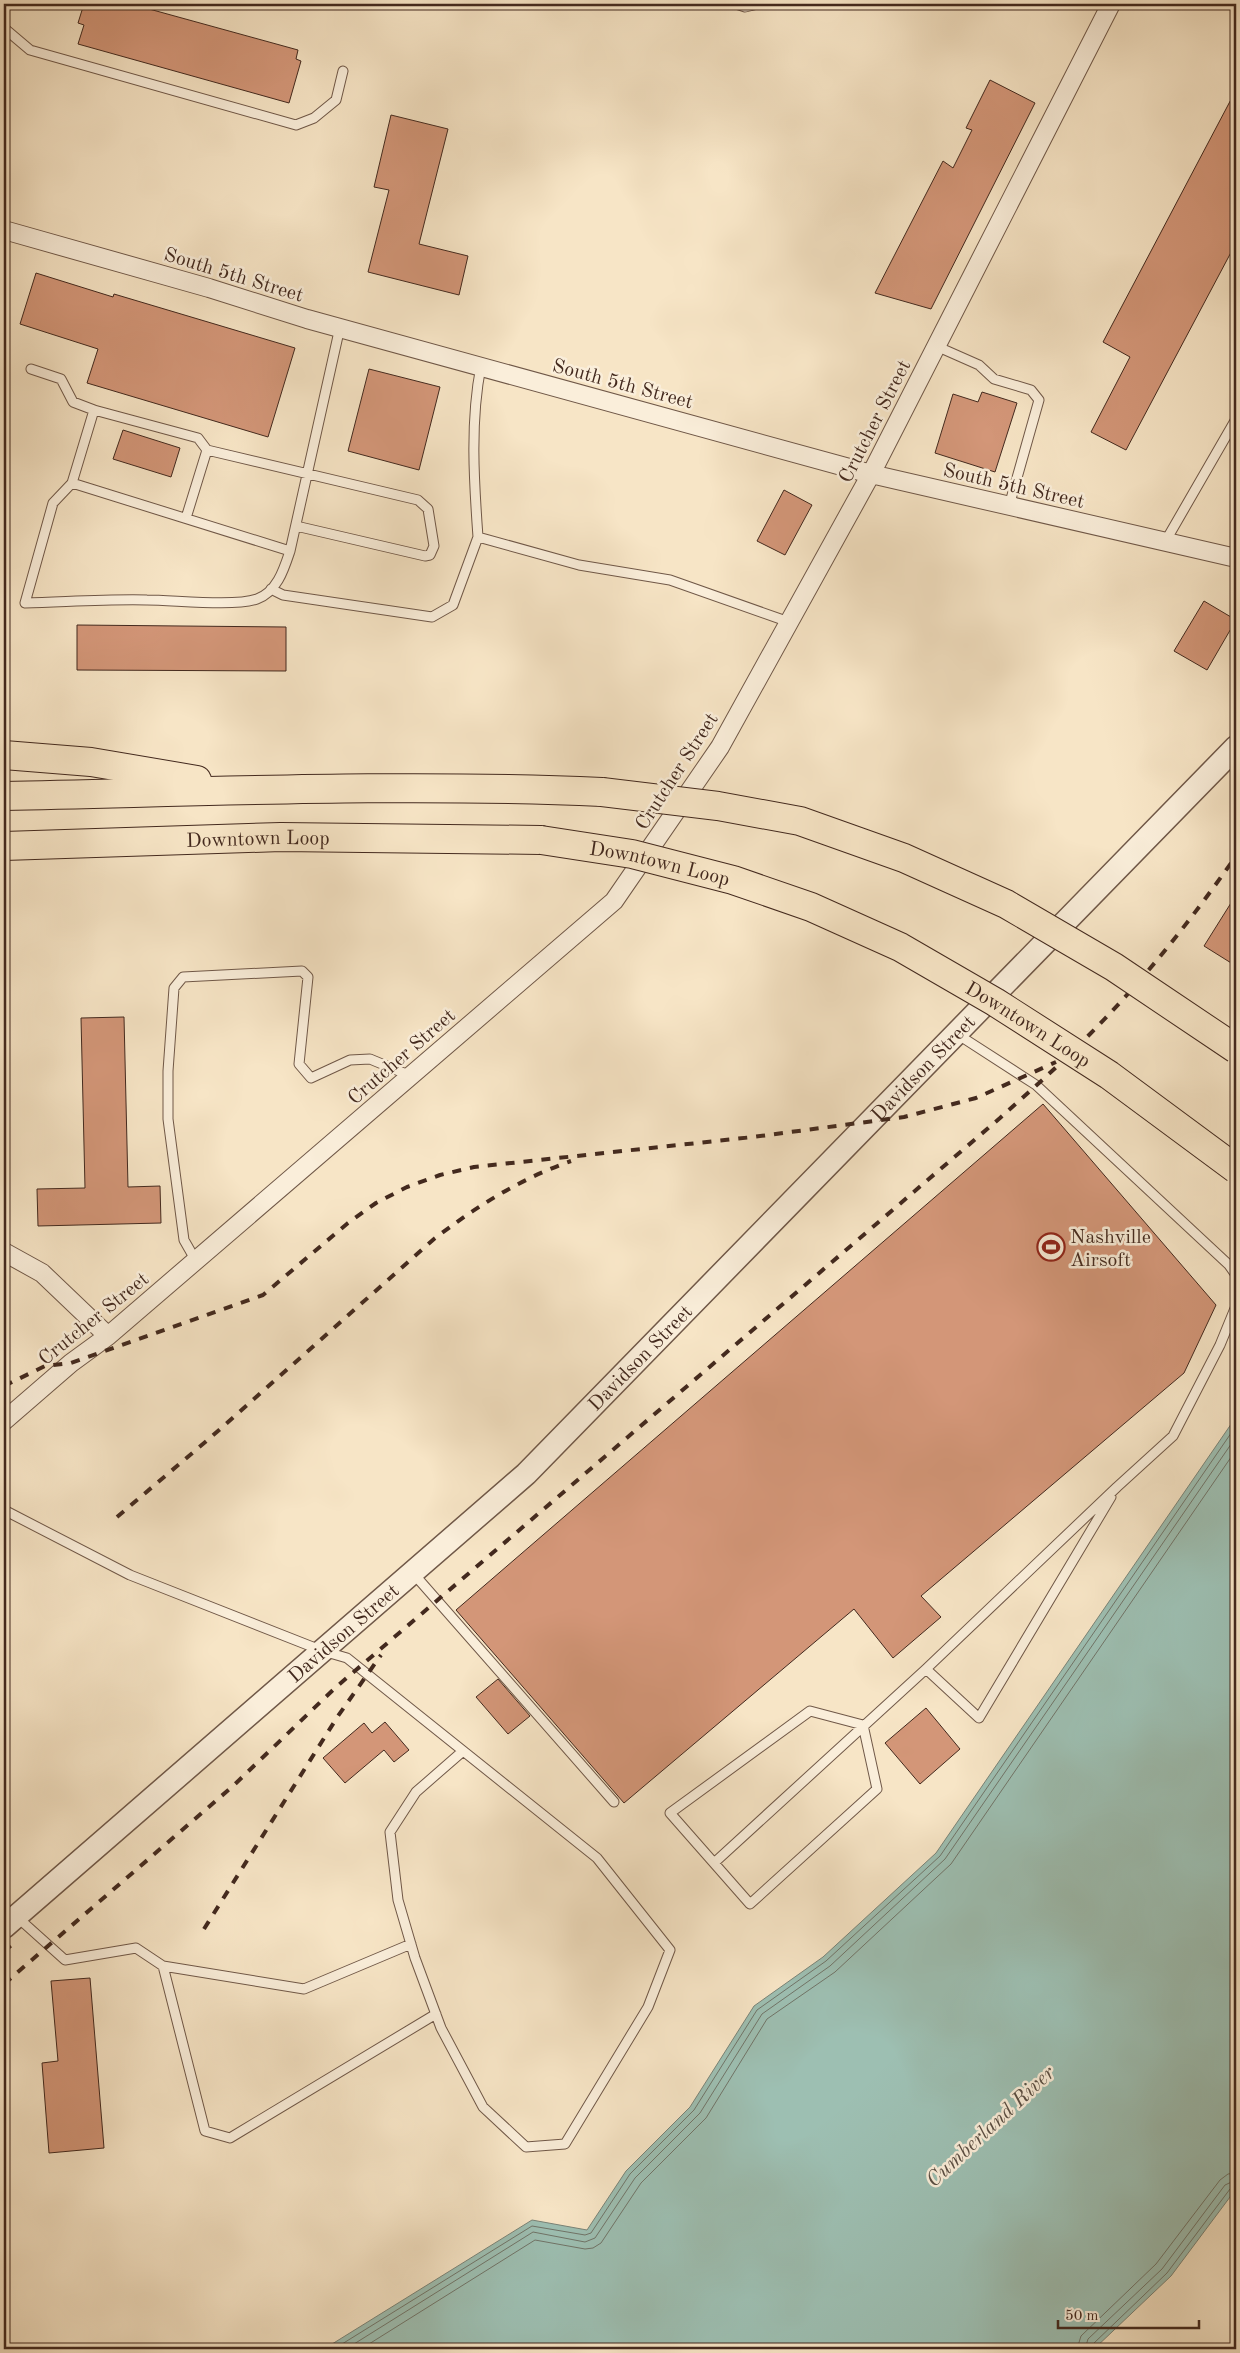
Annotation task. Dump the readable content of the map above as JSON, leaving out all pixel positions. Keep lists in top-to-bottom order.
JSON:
{
  "streets": {
    "highway": ["Downtown Loop"],
    "street": ["South 5th Street", "Crutcher Street", "Davidson Street"]
  },
  "crossings": [
    ["South 5th Street", "Crutcher Street"]
  ],
  "water": ["Cumberland River"],
  "places": {
    "sports": ["Nashville Airsoft"]
  },
  "scale_bar": "50 m"
}
